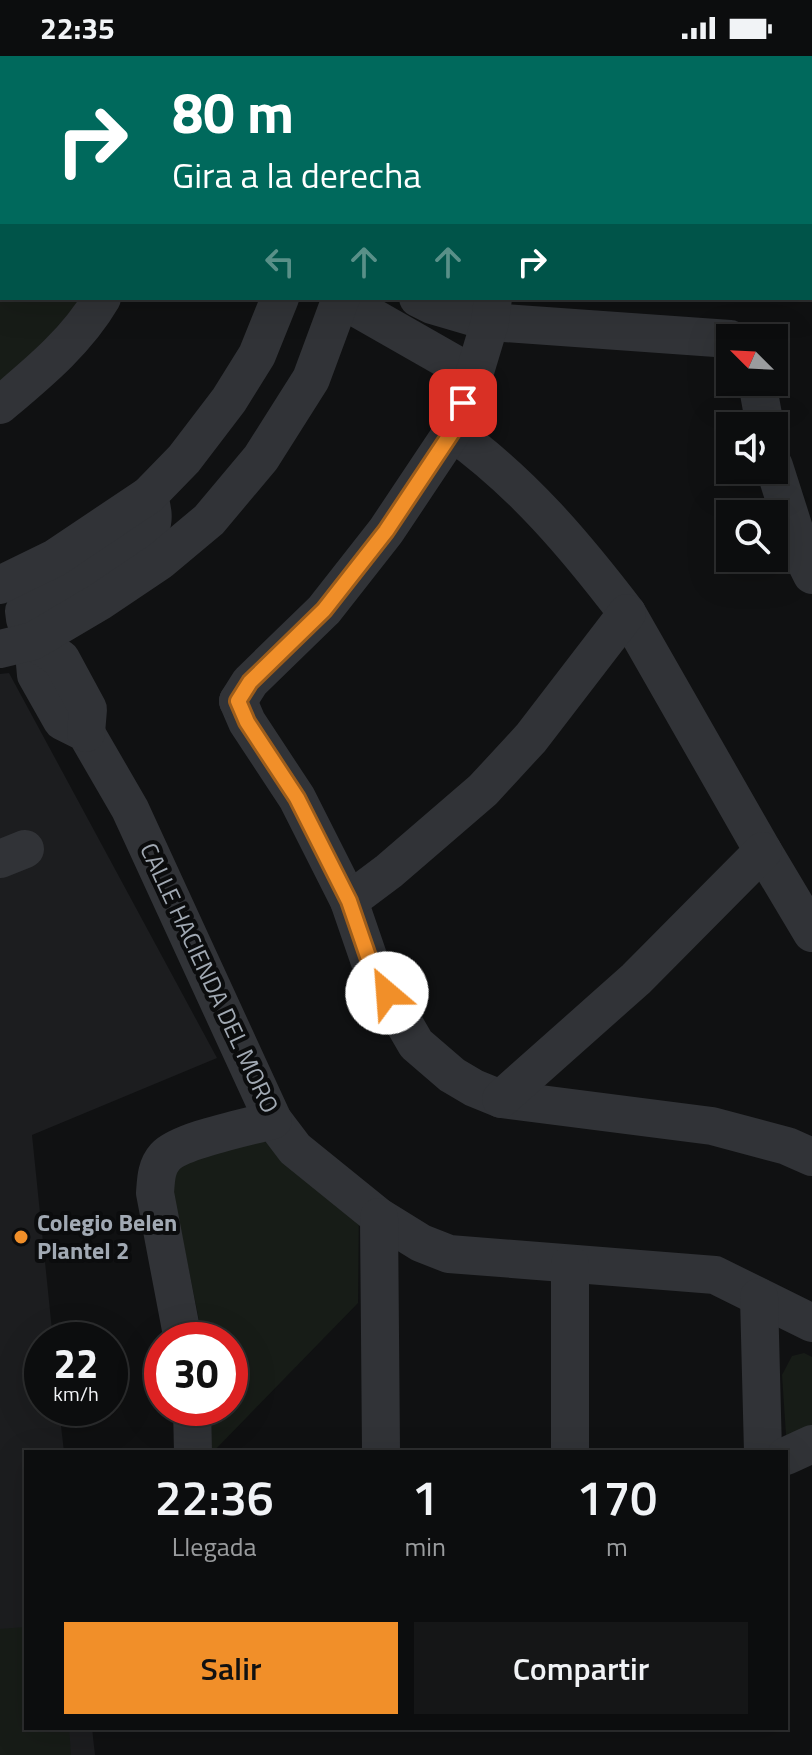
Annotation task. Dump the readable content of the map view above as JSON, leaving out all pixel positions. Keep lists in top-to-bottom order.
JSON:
{
  "streets": {
    "street": ["CALLE HACIENDA DEL MORO"]
  },
  "places": ["Colegio Belen Plantel 2"],
  "north": "top left",
  "page": {
    "status": "22:35",
    "turn": ["80 m", "Gira a la derecha"],
    "speed": "22 km/h",
    "limit": "30",
    "eta": [
      "22:36",
      "Llegada",
      "1",
      "min",
      "170",
      "m"
    ],
    "buttons": ["Salir", "Compartir"]
  }
}
